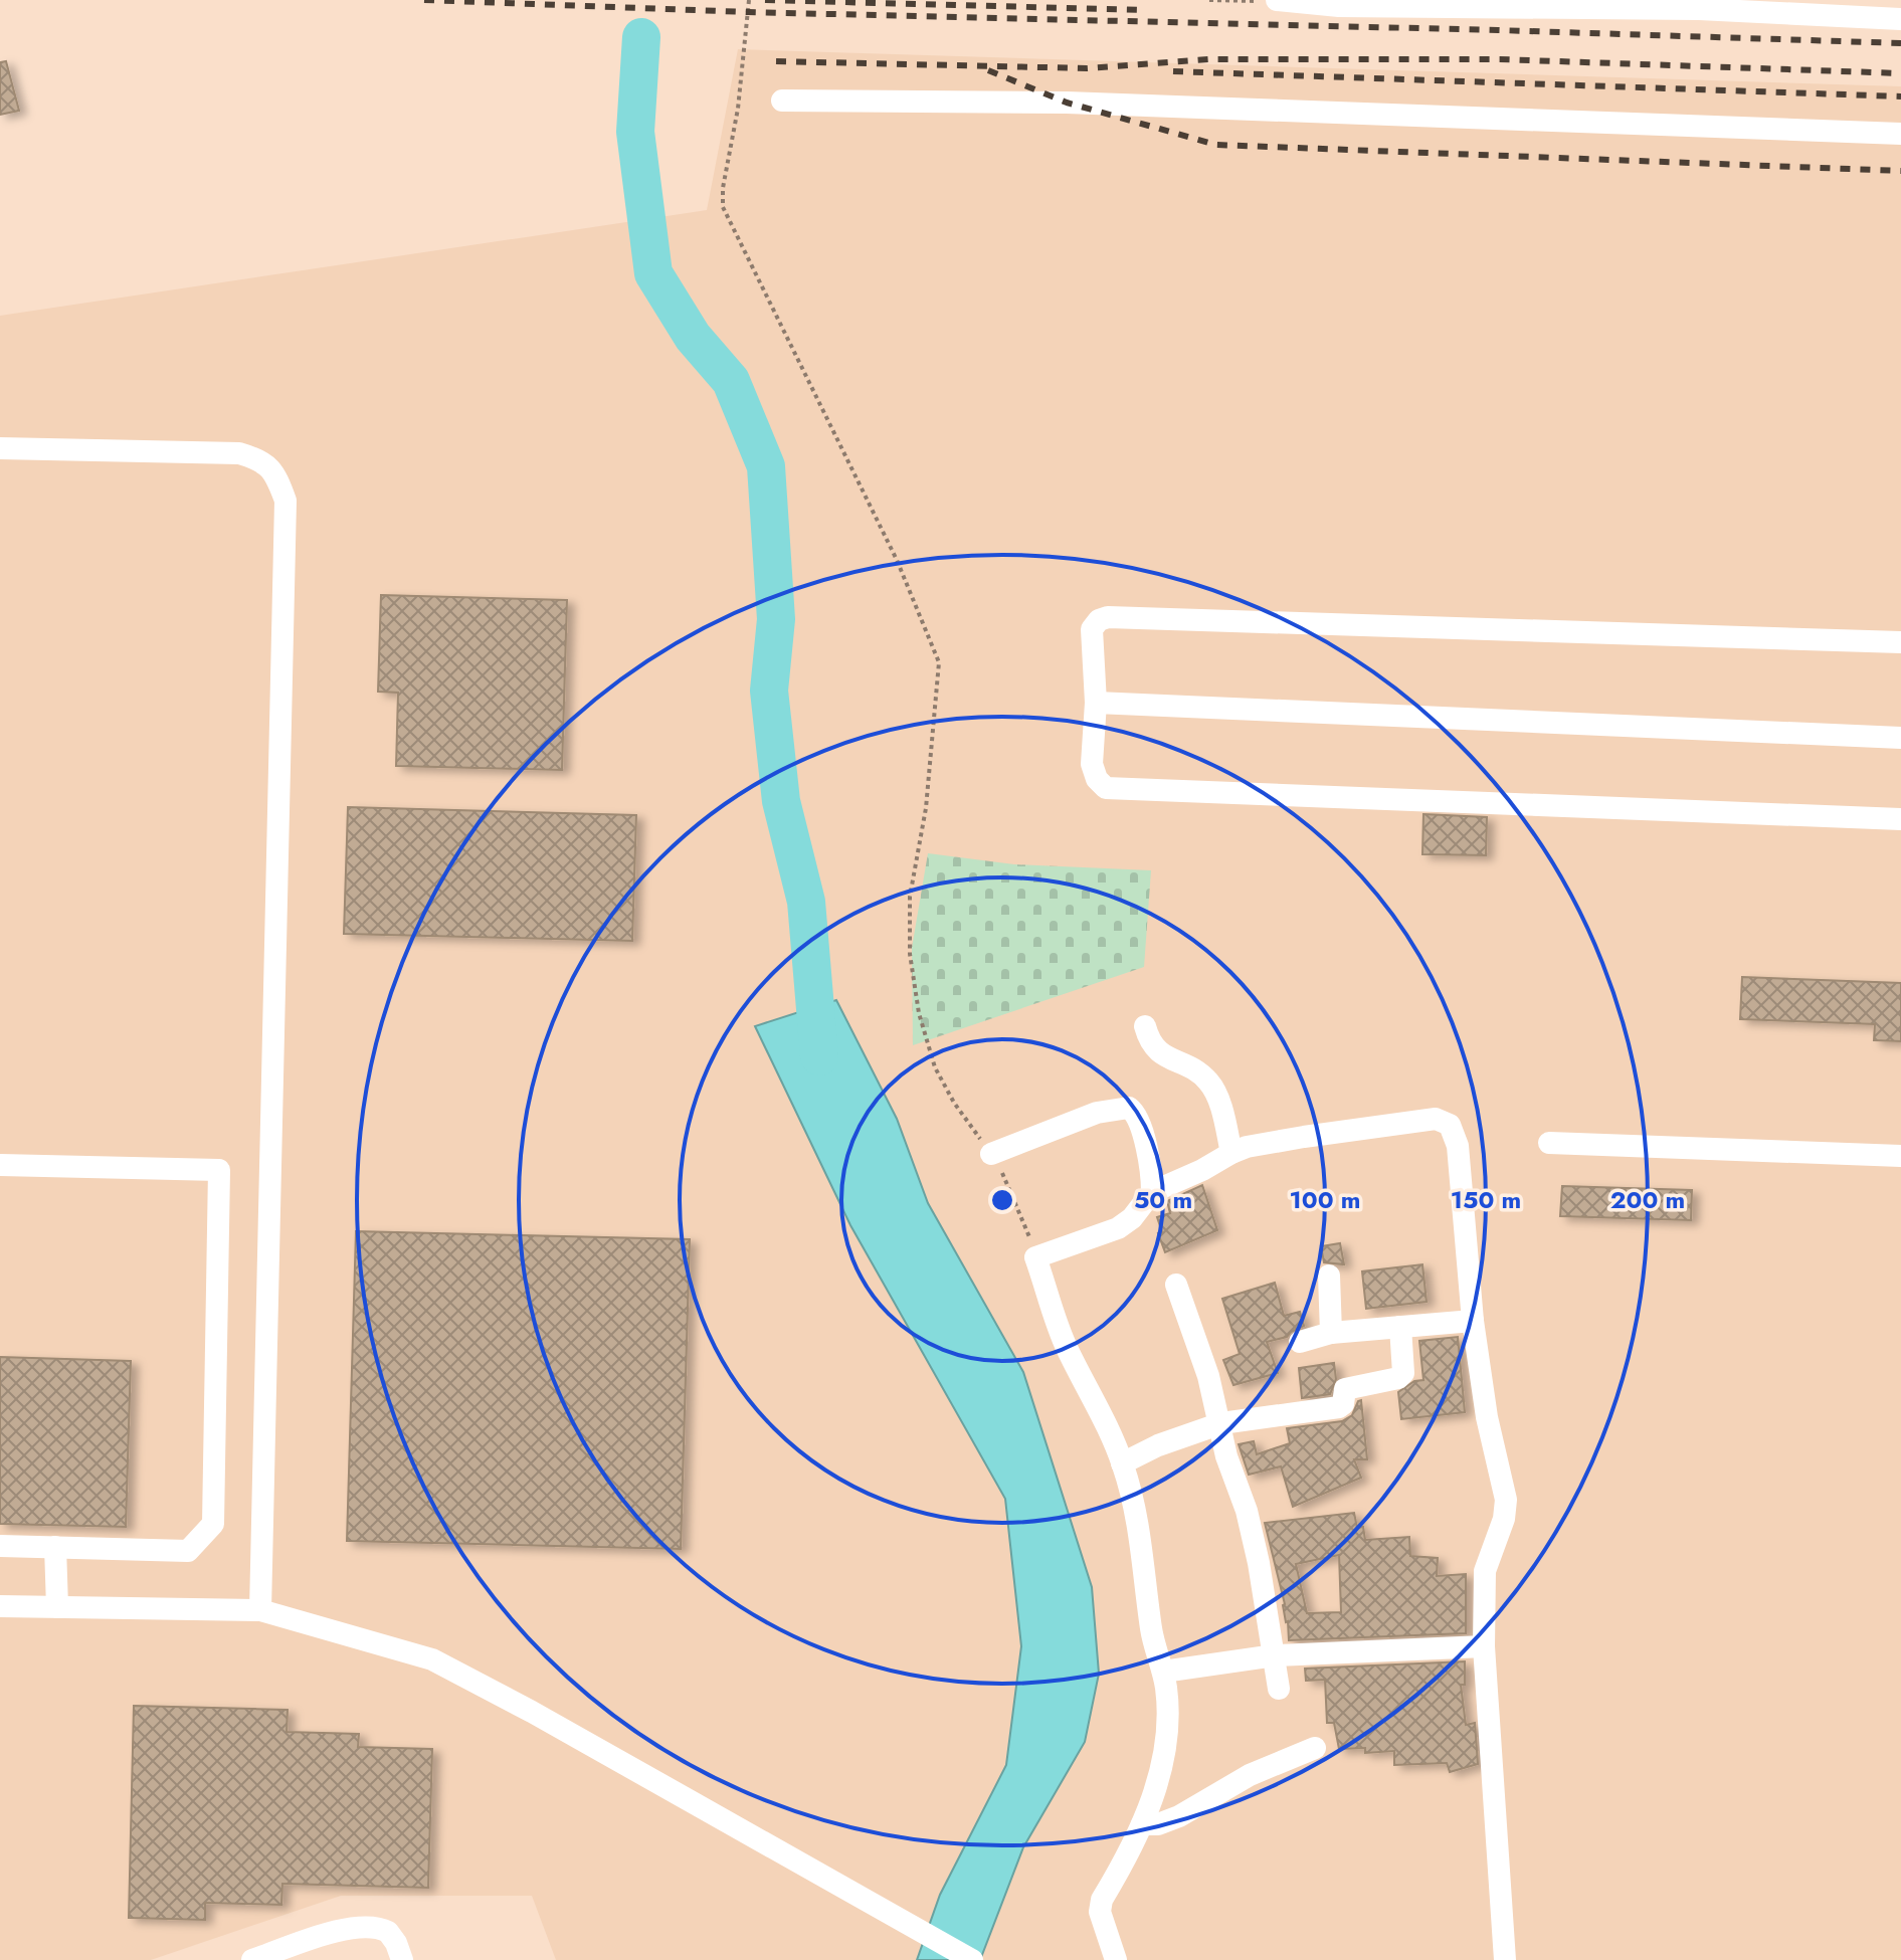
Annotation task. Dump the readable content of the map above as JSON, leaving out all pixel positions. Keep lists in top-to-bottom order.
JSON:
{
  "rings": [
    "50 m",
    "100 m",
    "150 m",
    "200 m"
  ]
}
